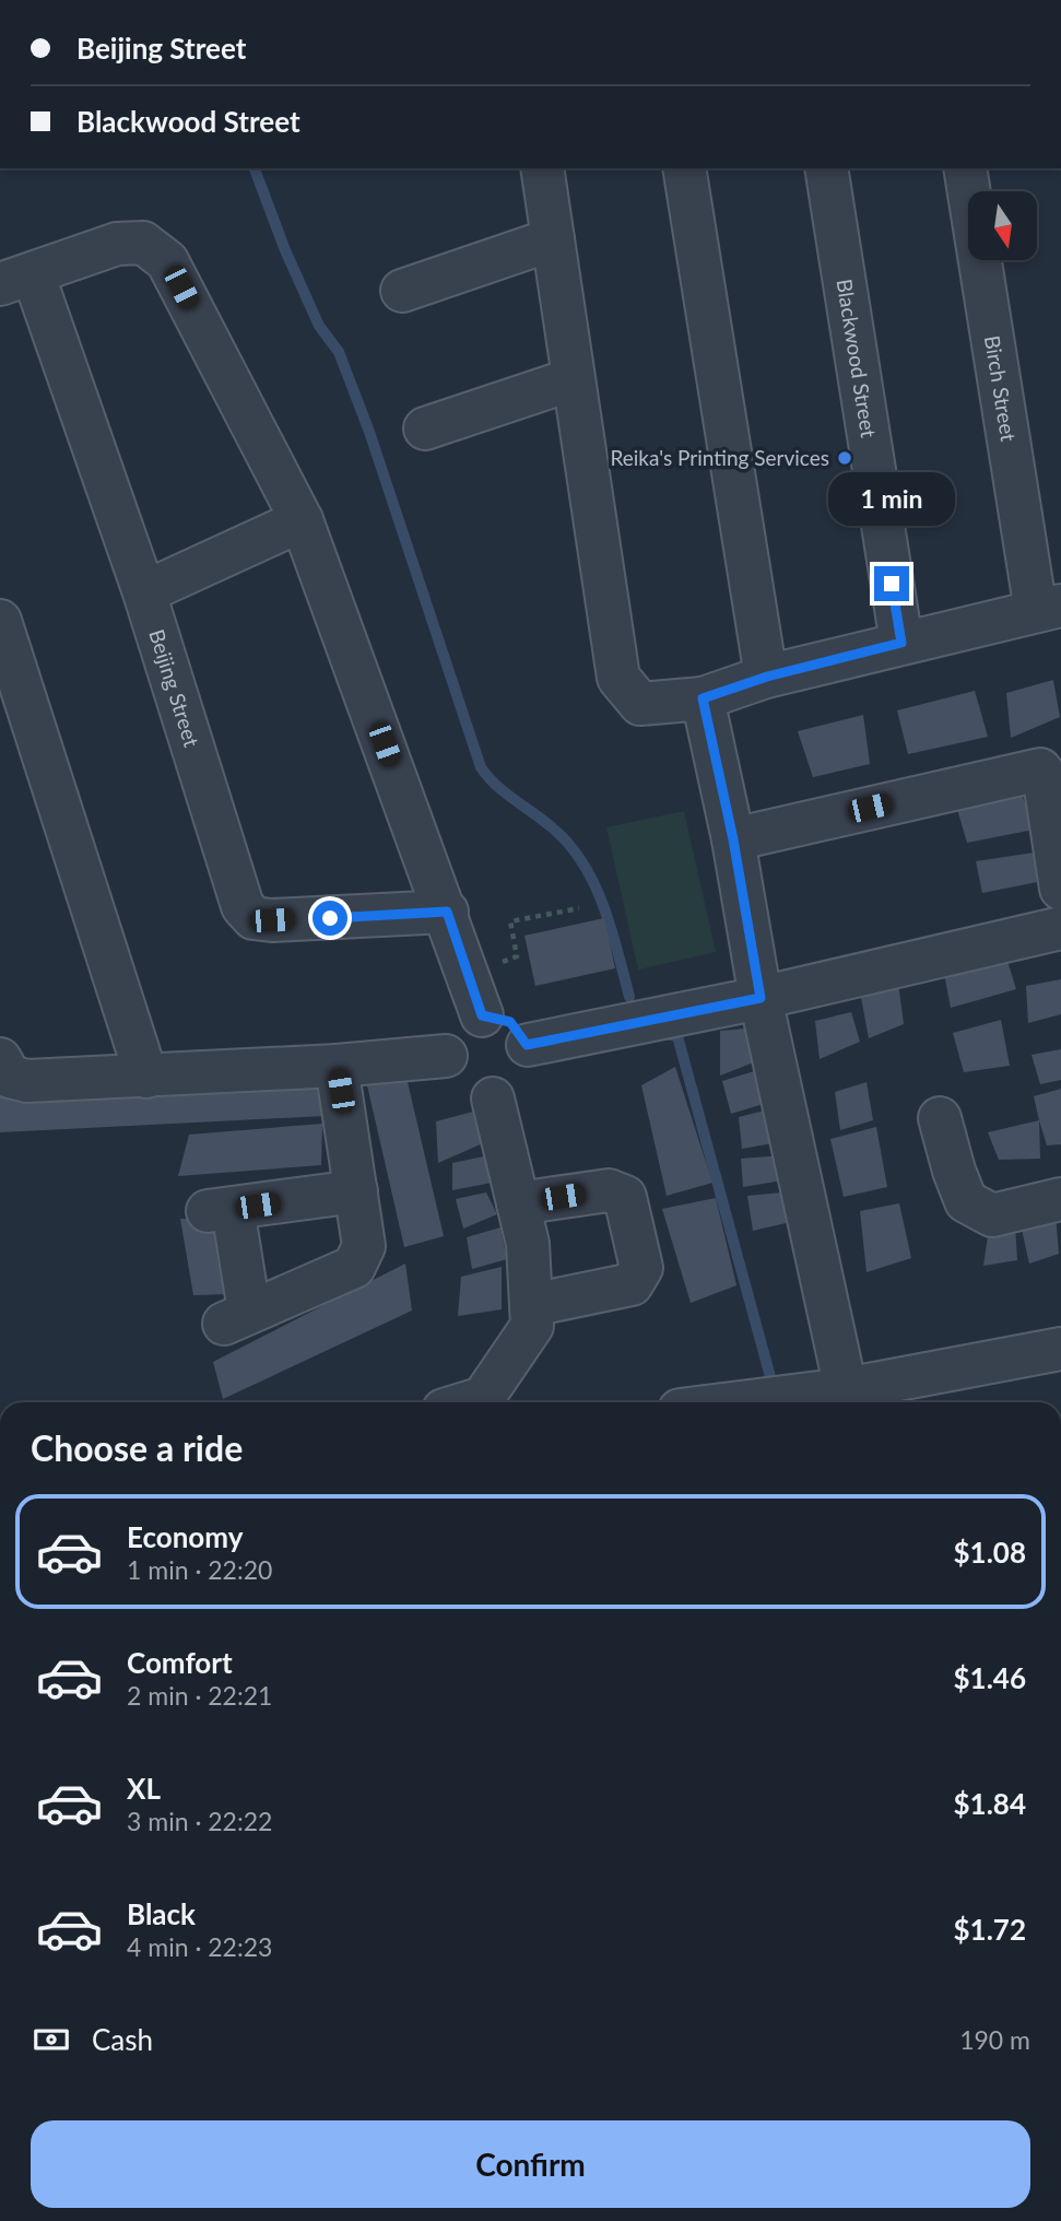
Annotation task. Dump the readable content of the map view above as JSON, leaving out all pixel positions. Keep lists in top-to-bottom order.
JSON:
{
  "streets": {
    "street": ["Blackwood Street", "Birch Street", "Beijing Street"]
  },
  "places": ["Reika's Printing Services"],
  "north": "bottom",
  "page": {
    "banner": ["Beijing Street", "Blackwood Street"],
    "bubble": "1 min",
    "heading": "Choose a ride",
    "list": [
      {
        "name": "Economy",
        "note": "1 min · 22:20",
        "value": "$1.08"
      },
      {
        "name": "Comfort",
        "note": "2 min · 22:21",
        "value": "$1.46"
      },
      {
        "name": "XL",
        "note": "3 min · 22:22",
        "value": "$1.84"
      },
      {
        "name": "Black",
        "note": "4 min · 22:23",
        "value": "$1.72"
      }
    ],
    "pay": ["Cash", "190 m"],
    "buttons": "Confirm"
  }
}
